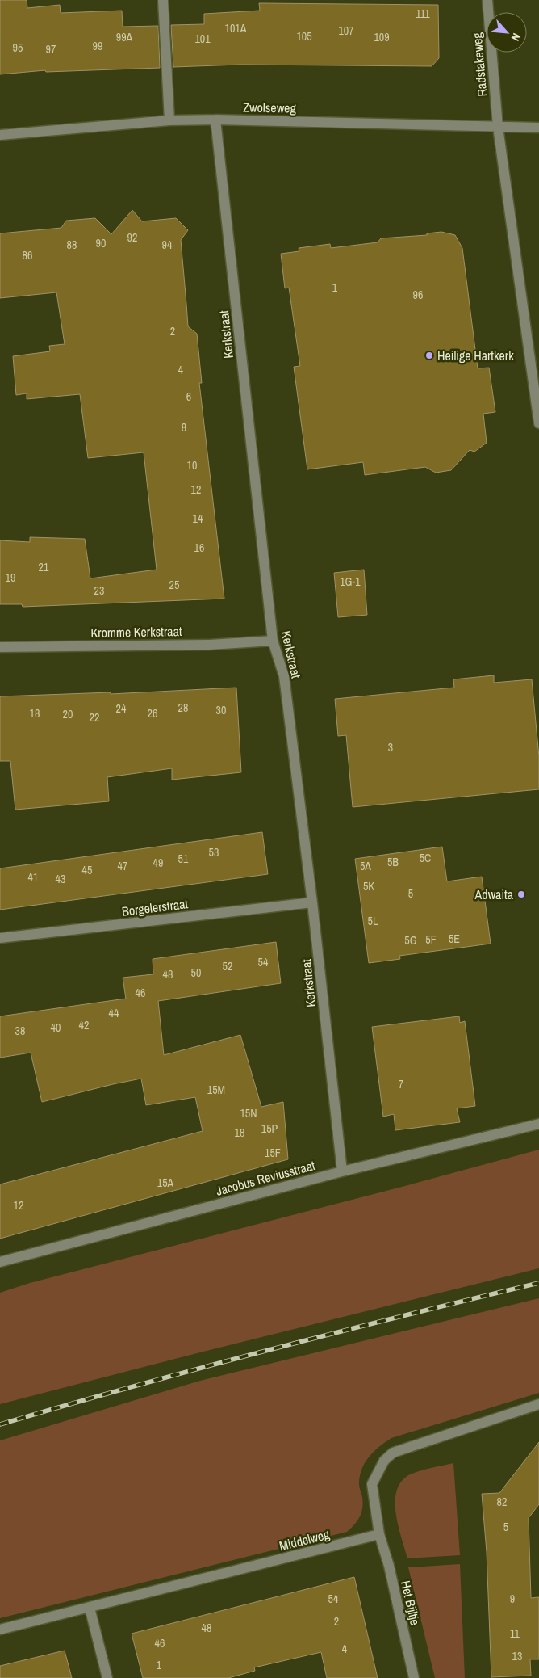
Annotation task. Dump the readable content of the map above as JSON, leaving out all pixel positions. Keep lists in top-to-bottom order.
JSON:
{
  "streets": {
    "street": [
      "Radstakeweg",
      "Zwolseweg",
      "Kerkstraat",
      "Kromme Kerkstraat",
      "Borgelerstraat",
      "Jacobus Reviusstraat",
      "Middelweg",
      "Het Bijltje"
    ]
  },
  "crossings": [
    ["Radstakeweg", "Zwolseweg"],
    ["Zwolseweg", "Kerkstraat"],
    ["Kerkstraat", "Kromme Kerkstraat"],
    ["Kerkstraat", "Borgelerstraat"],
    ["Kerkstraat", "Jacobus Reviusstraat"],
    ["Middelweg", "Het Bijltje"]
  ],
  "places": ["Heilige Hartkerk", "Adwaita"],
  "house_numbers": [
    "111",
    "101A",
    "107",
    "105",
    "99A",
    "109",
    "101",
    "99",
    "95",
    "97",
    "92",
    "90",
    "88",
    "94",
    "86",
    "1",
    "96",
    "2",
    "4",
    "6",
    "8",
    "10",
    "12",
    "14",
    "16",
    "21",
    "19",
    "1G-1",
    "25",
    "23",
    "28",
    "24",
    "30",
    "18",
    "26",
    "20",
    "22",
    "3",
    "53",
    "5C",
    "51",
    "5B",
    "49",
    "47",
    "5A",
    "45",
    "41",
    "43",
    "5K",
    "5",
    "5L",
    "5E",
    "5F",
    "5G",
    "54",
    "52",
    "50",
    "48",
    "46",
    "44",
    "42",
    "40",
    "38",
    "7",
    "15M",
    "15N",
    "15P",
    "18",
    "15F",
    "15A",
    "12",
    "82",
    "5",
    "54",
    "9",
    "2",
    "48",
    "11",
    "46",
    "4",
    "13",
    "1"
  ],
  "north": "bottom right"
}
